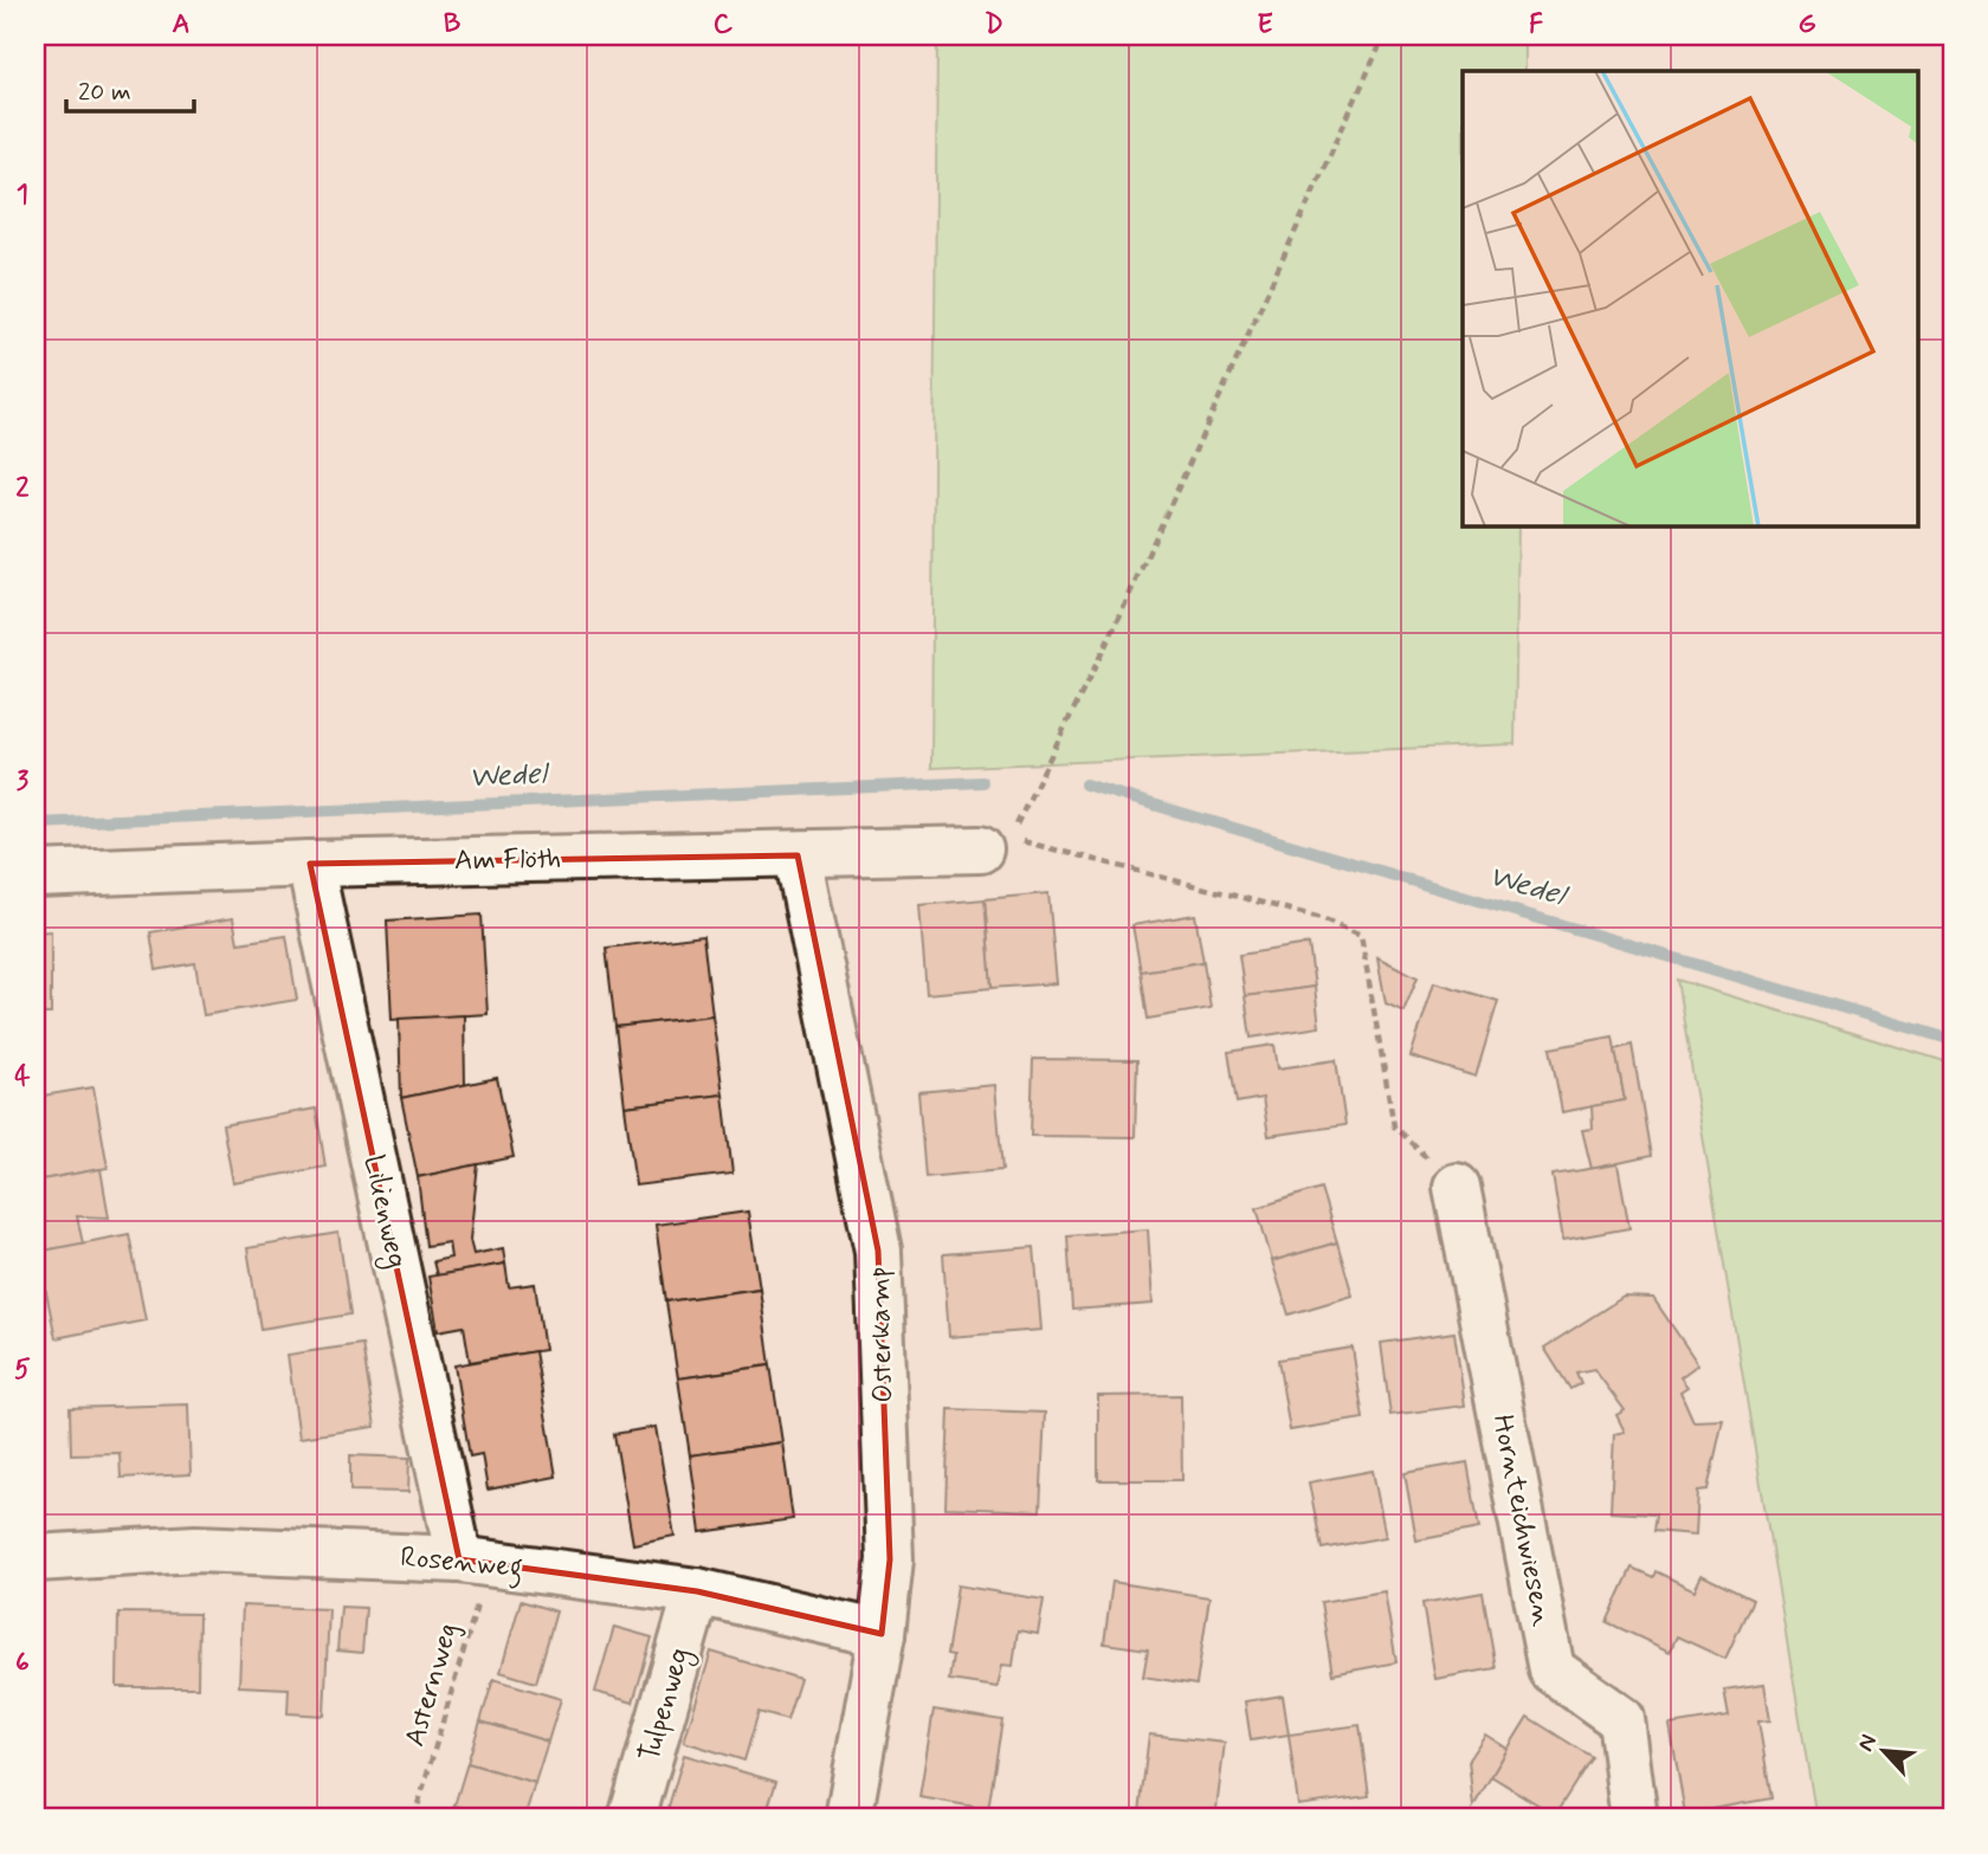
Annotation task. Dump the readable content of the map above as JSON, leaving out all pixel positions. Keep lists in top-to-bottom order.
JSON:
{
  "streets": {
    "street": [
      "Am Flöth",
      "Lilienweg",
      "Osterkamp",
      "Hornteichwiesen",
      "Rosenweg",
      "Tulpenweg"
    ],
    "path": ["Asternweg"]
  },
  "crossings": [
    ["Am Flöth", "Lilienweg"],
    ["Am Flöth", "Osterkamp"],
    ["Lilienweg", "Rosenweg"],
    ["Lilienweg", "Asternweg"],
    ["Osterkamp", "Rosenweg"],
    ["Rosenweg", "Asternweg"],
    ["Rosenweg", "Tulpenweg"]
  ],
  "water": ["Wedel"],
  "scale_bar": "20 m",
  "north": "top left",
  "grid": {
    "columns": [
      "A",
      "B",
      "C",
      "D",
      "E",
      "F",
      "G"
    ],
    "rows": [
      "1",
      "2",
      "3",
      "4",
      "5",
      "6"
    ]
  }
}
